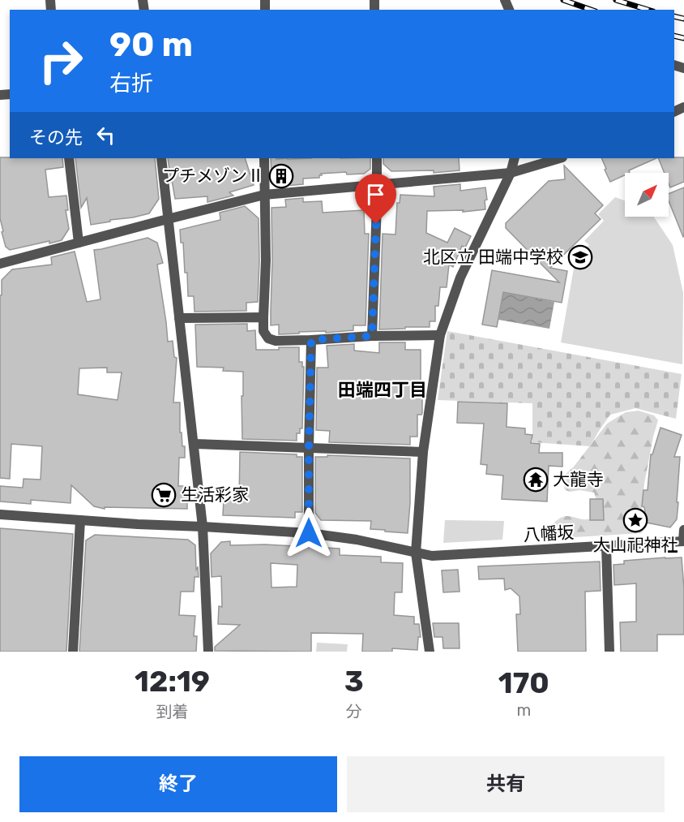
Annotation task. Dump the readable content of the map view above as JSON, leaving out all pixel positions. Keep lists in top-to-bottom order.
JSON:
{
  "streets": {
    "street": ["八幡坂"]
  },
  "districts": ["田端四丁目"],
  "places": {
    "building": ["プチメゾンⅡ"],
    "school or university": ["北区立 田端中学校"],
    "temple": ["大龍寺"],
    "supermarket": ["生活彩家"],
    "place": ["大山祀神社"]
  },
  "north": "top right",
  "page": {
    "turn": ["90 m", "右折"],
    "then": "その先",
    "eta": [
      "12:19",
      "到着",
      "3",
      "分",
      "170",
      "m"
    ],
    "buttons": ["終了", "共有"]
  }
}
